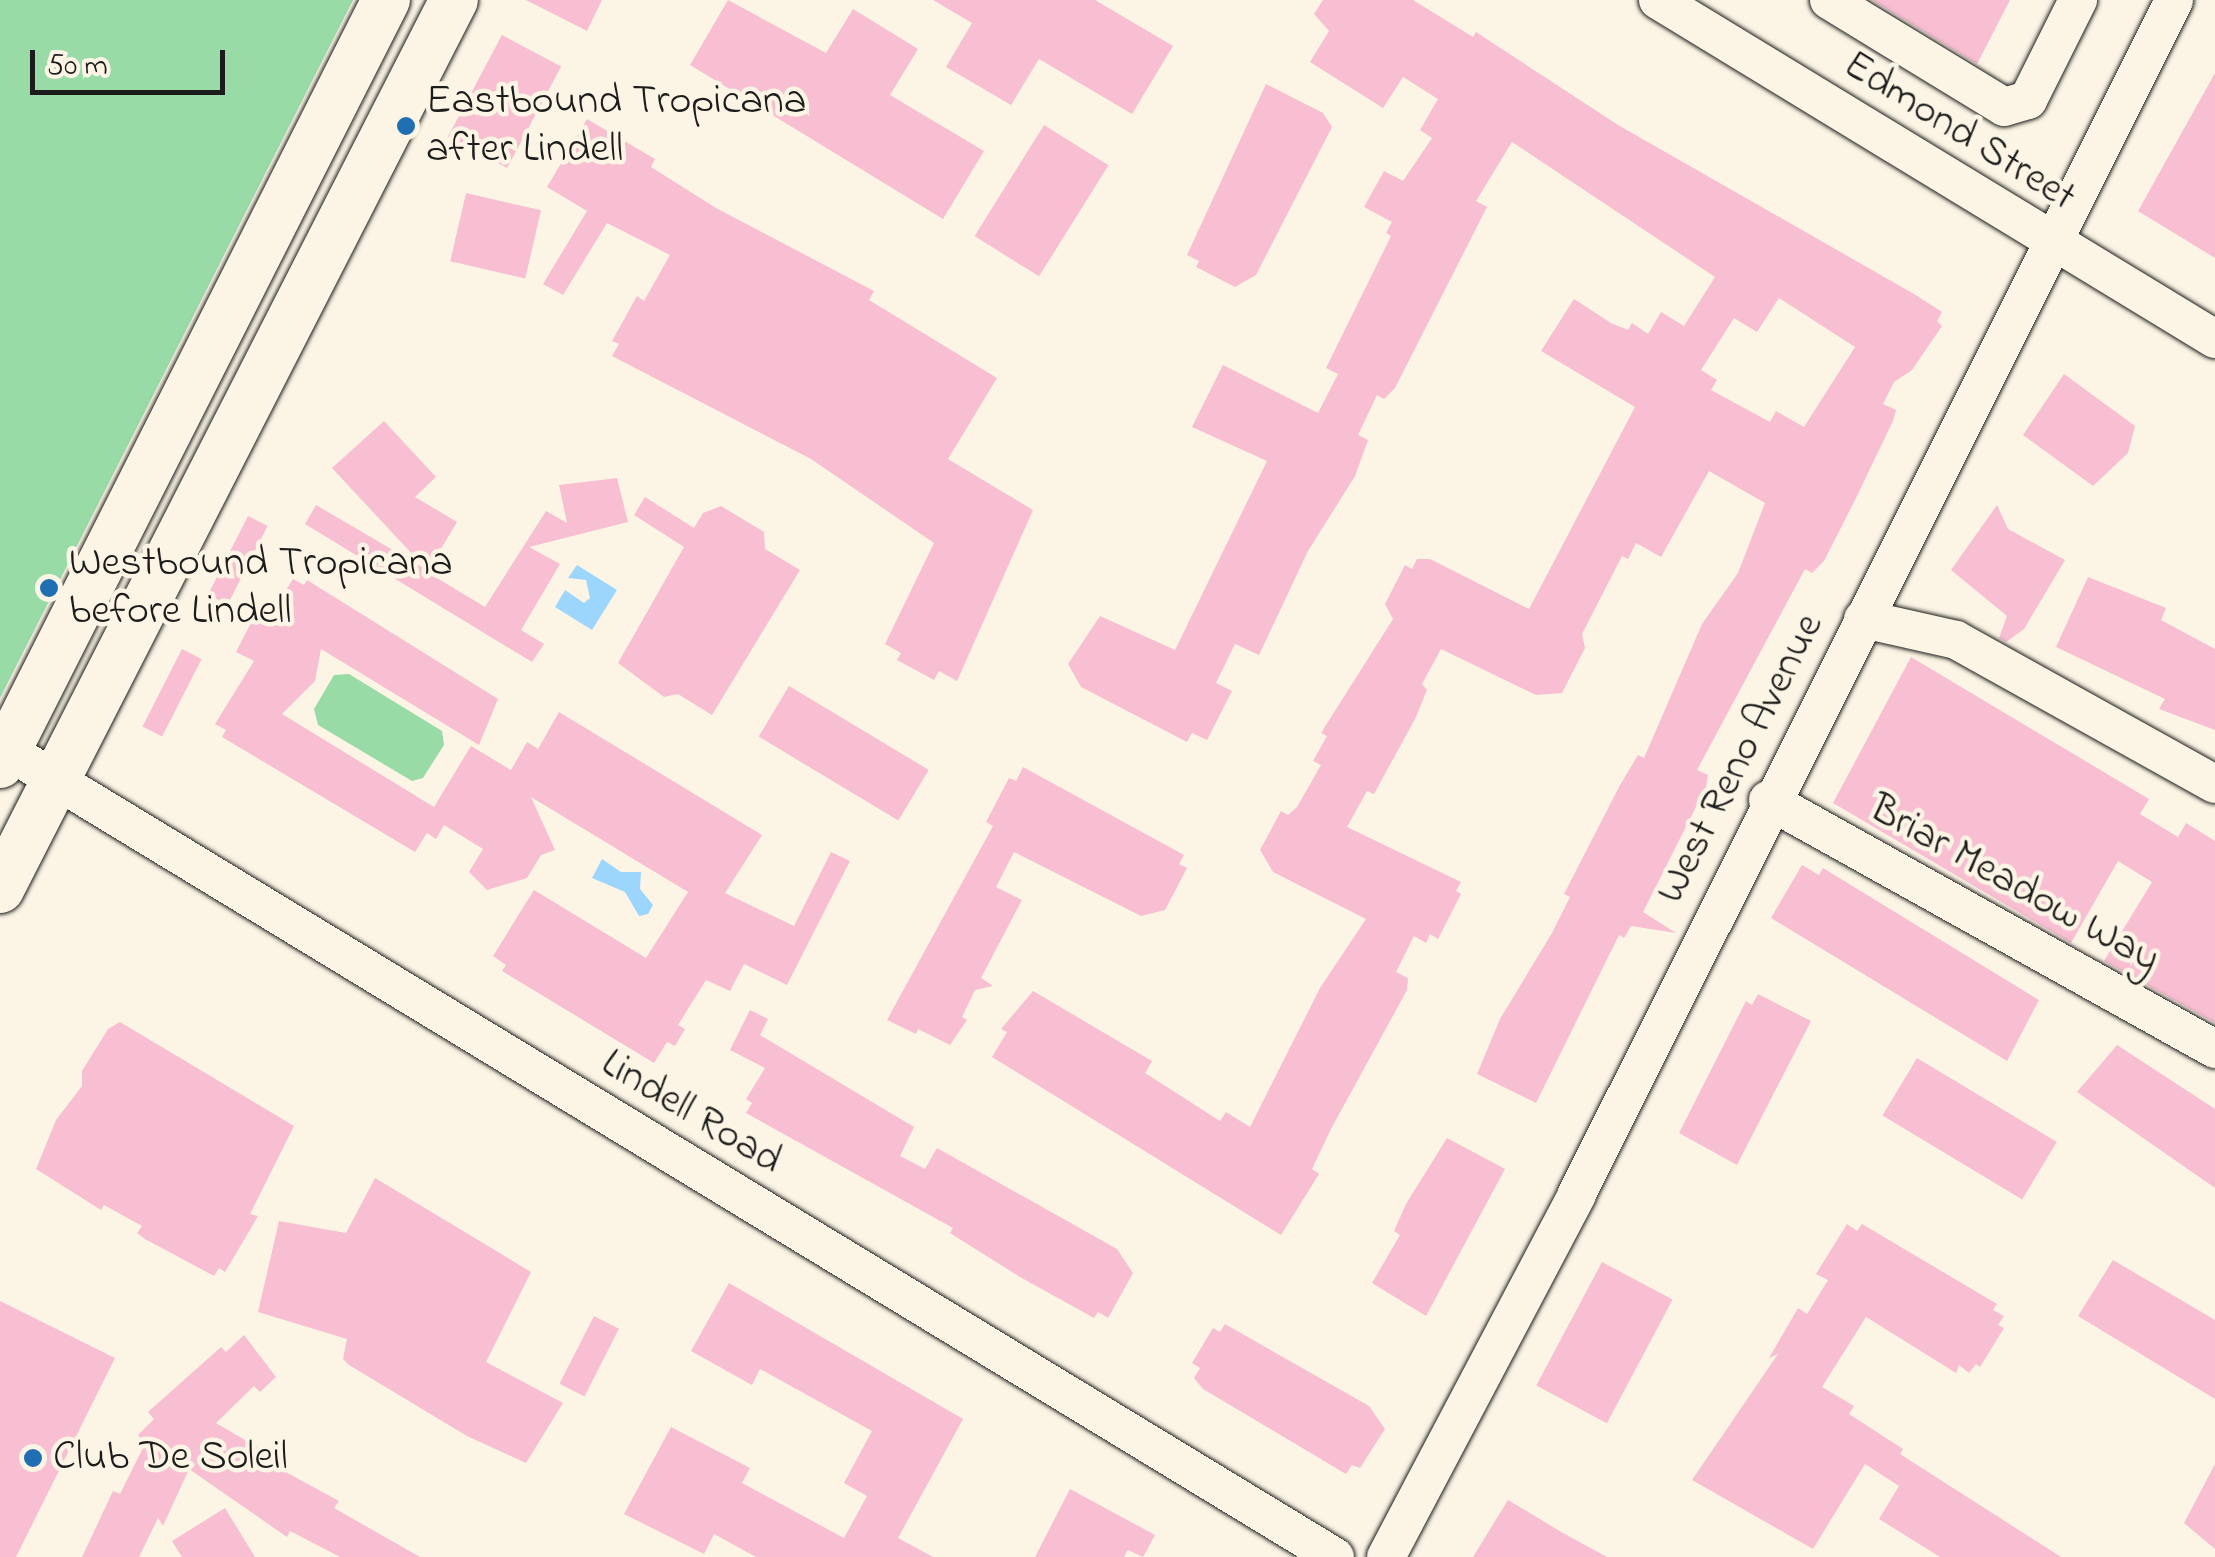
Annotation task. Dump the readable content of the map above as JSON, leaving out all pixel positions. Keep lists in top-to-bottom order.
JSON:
{
  "streets": {
    "street": [
      "Edmond Street",
      "West Reno Avenue",
      "Briar Meadow Way",
      "Lindell Road"
    ]
  },
  "crossings": [
    ["Edmond Street", "West Reno Avenue"],
    ["West Reno Avenue", "Briar Meadow Way"]
  ],
  "places": ["Eastbound Tropicana after Lindell", "Westbound Tropicana before Lindell", "Club De Soleil"],
  "scale_bar": "50 m"
}
